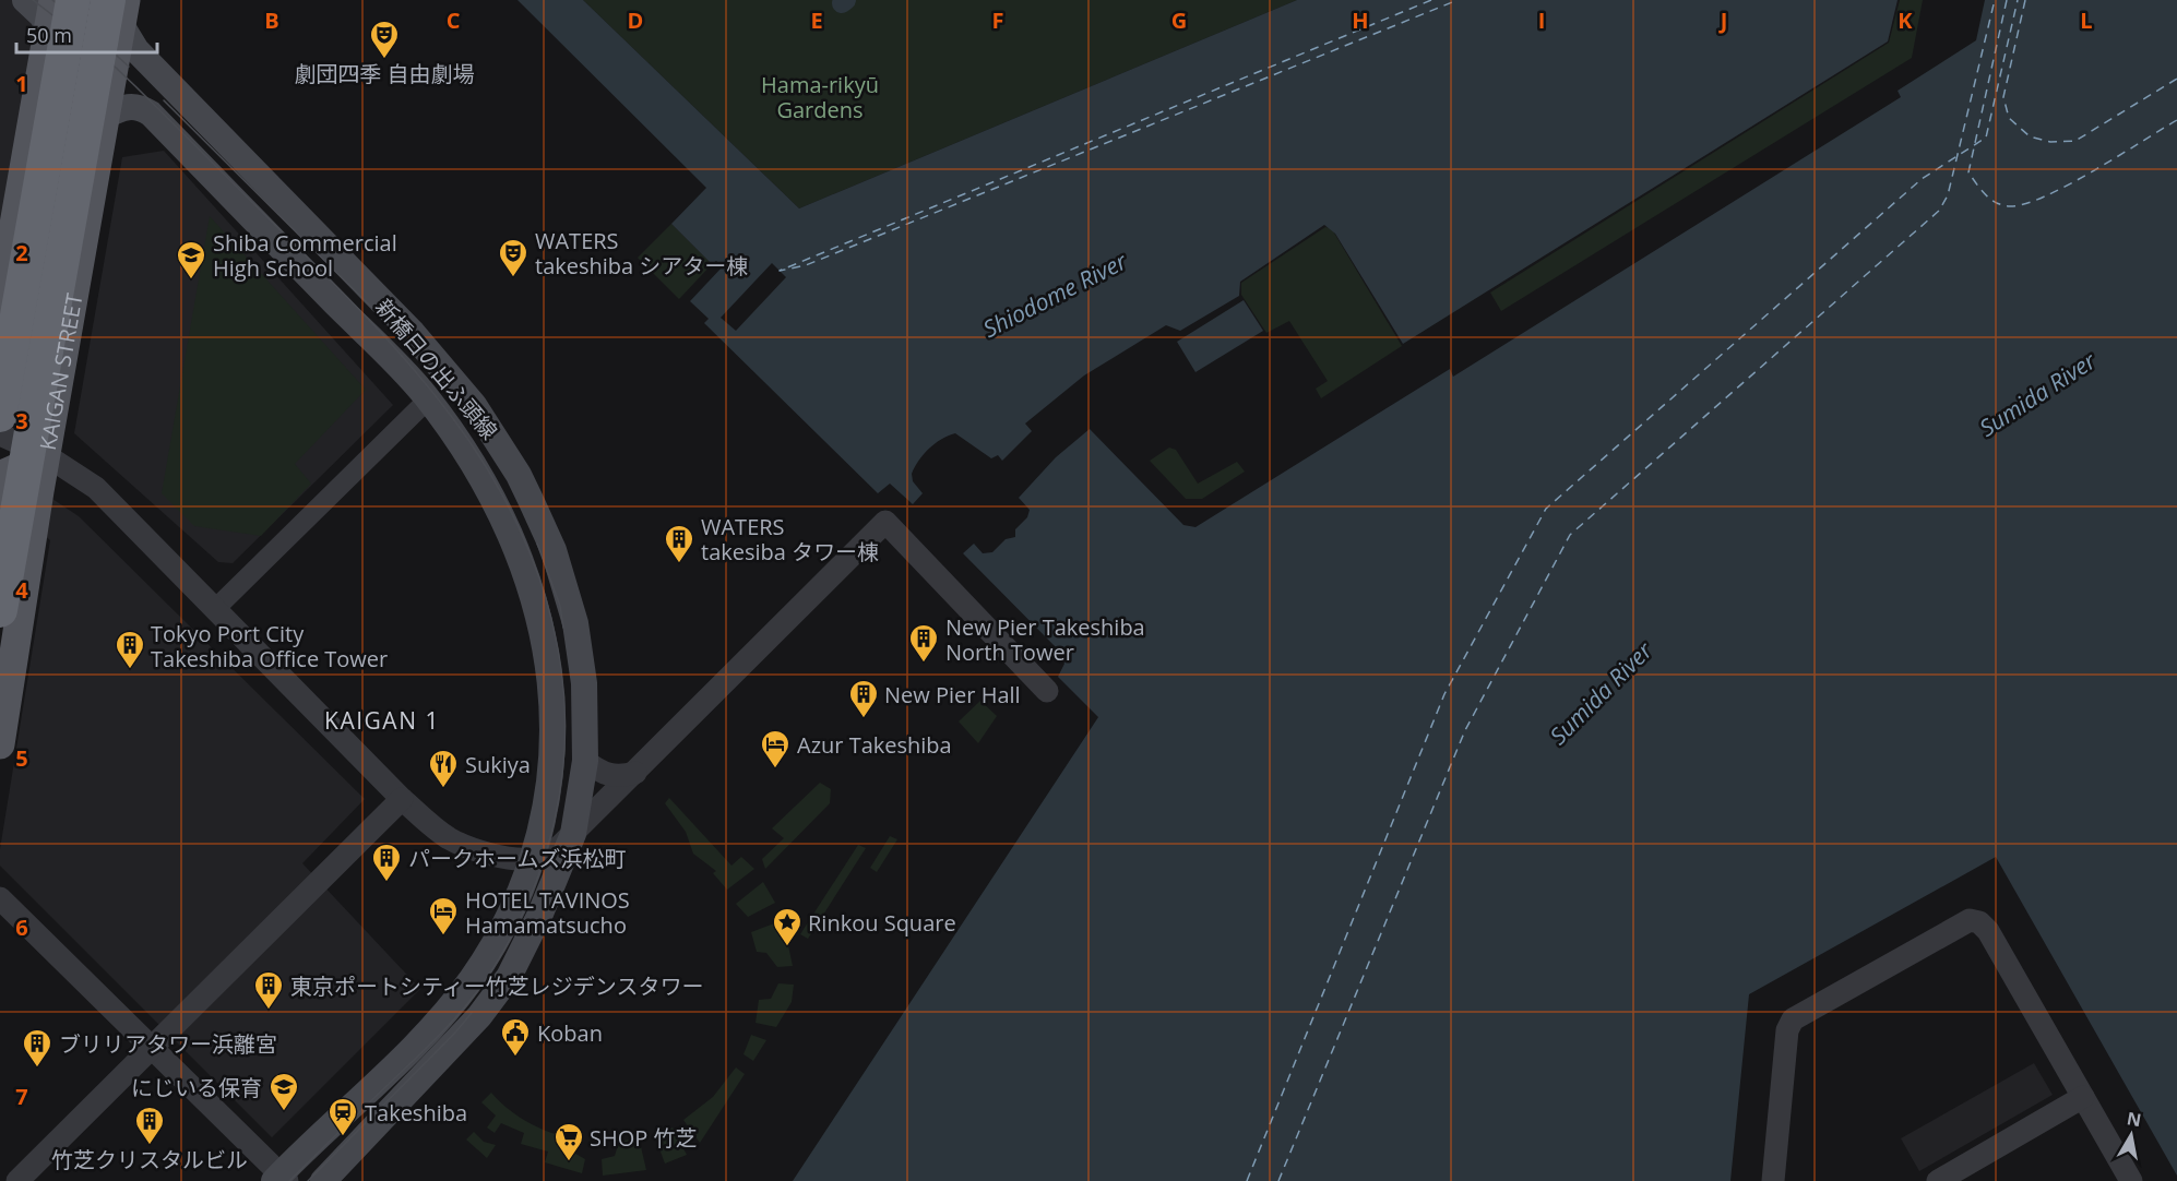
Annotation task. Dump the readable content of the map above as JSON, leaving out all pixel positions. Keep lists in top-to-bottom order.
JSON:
{
  "streets": {
    "main road": ["新橋日の出ふ頭線", "KAIGAN STREET"]
  },
  "crossings": [
    ["新橋日の出ふ頭線", "KAIGAN STREET"]
  ],
  "districts": ["KAIGAN 1"],
  "water": ["Shiodome River", "Sumida River"],
  "parks": ["Hama-rikyū Gardens"],
  "places": {
    "theatre": ["劇団四季 自由劇場", "WATERS takeshiba シアター棟"],
    "school or university": ["Shiba Commercial High School", "にじいる保育"],
    "building": [
      "WATERS takesiba タワー棟",
      "New Pier Takeshiba North Tower",
      "Tokyo Port City Takeshiba Office Tower",
      "New Pier Hall",
      "パークホームズ浜松町",
      "東京ポートシティー竹芝レジデンスタワー",
      "ブリリアタワー浜離宮",
      "竹芝クリスタルビル"
    ],
    "hotel": ["Azur Takeshiba", "HOTEL TAVINOS Hamamatsucho"],
    "restaurant": ["Sukiya"],
    "place": ["Rinkou Square"],
    "public building": ["Koban"],
    "station": ["Takeshiba"],
    "supermarket": ["SHOP 竹芝"]
  },
  "scale_bar": "50 m",
  "north": "top",
  "grid": {
    "columns": [
      "B",
      "C",
      "D",
      "E",
      "F",
      "G",
      "H",
      "I",
      "J",
      "K",
      "L"
    ],
    "rows": [
      "1",
      "2",
      "3",
      "4",
      "5",
      "6",
      "7"
    ]
  }
}
